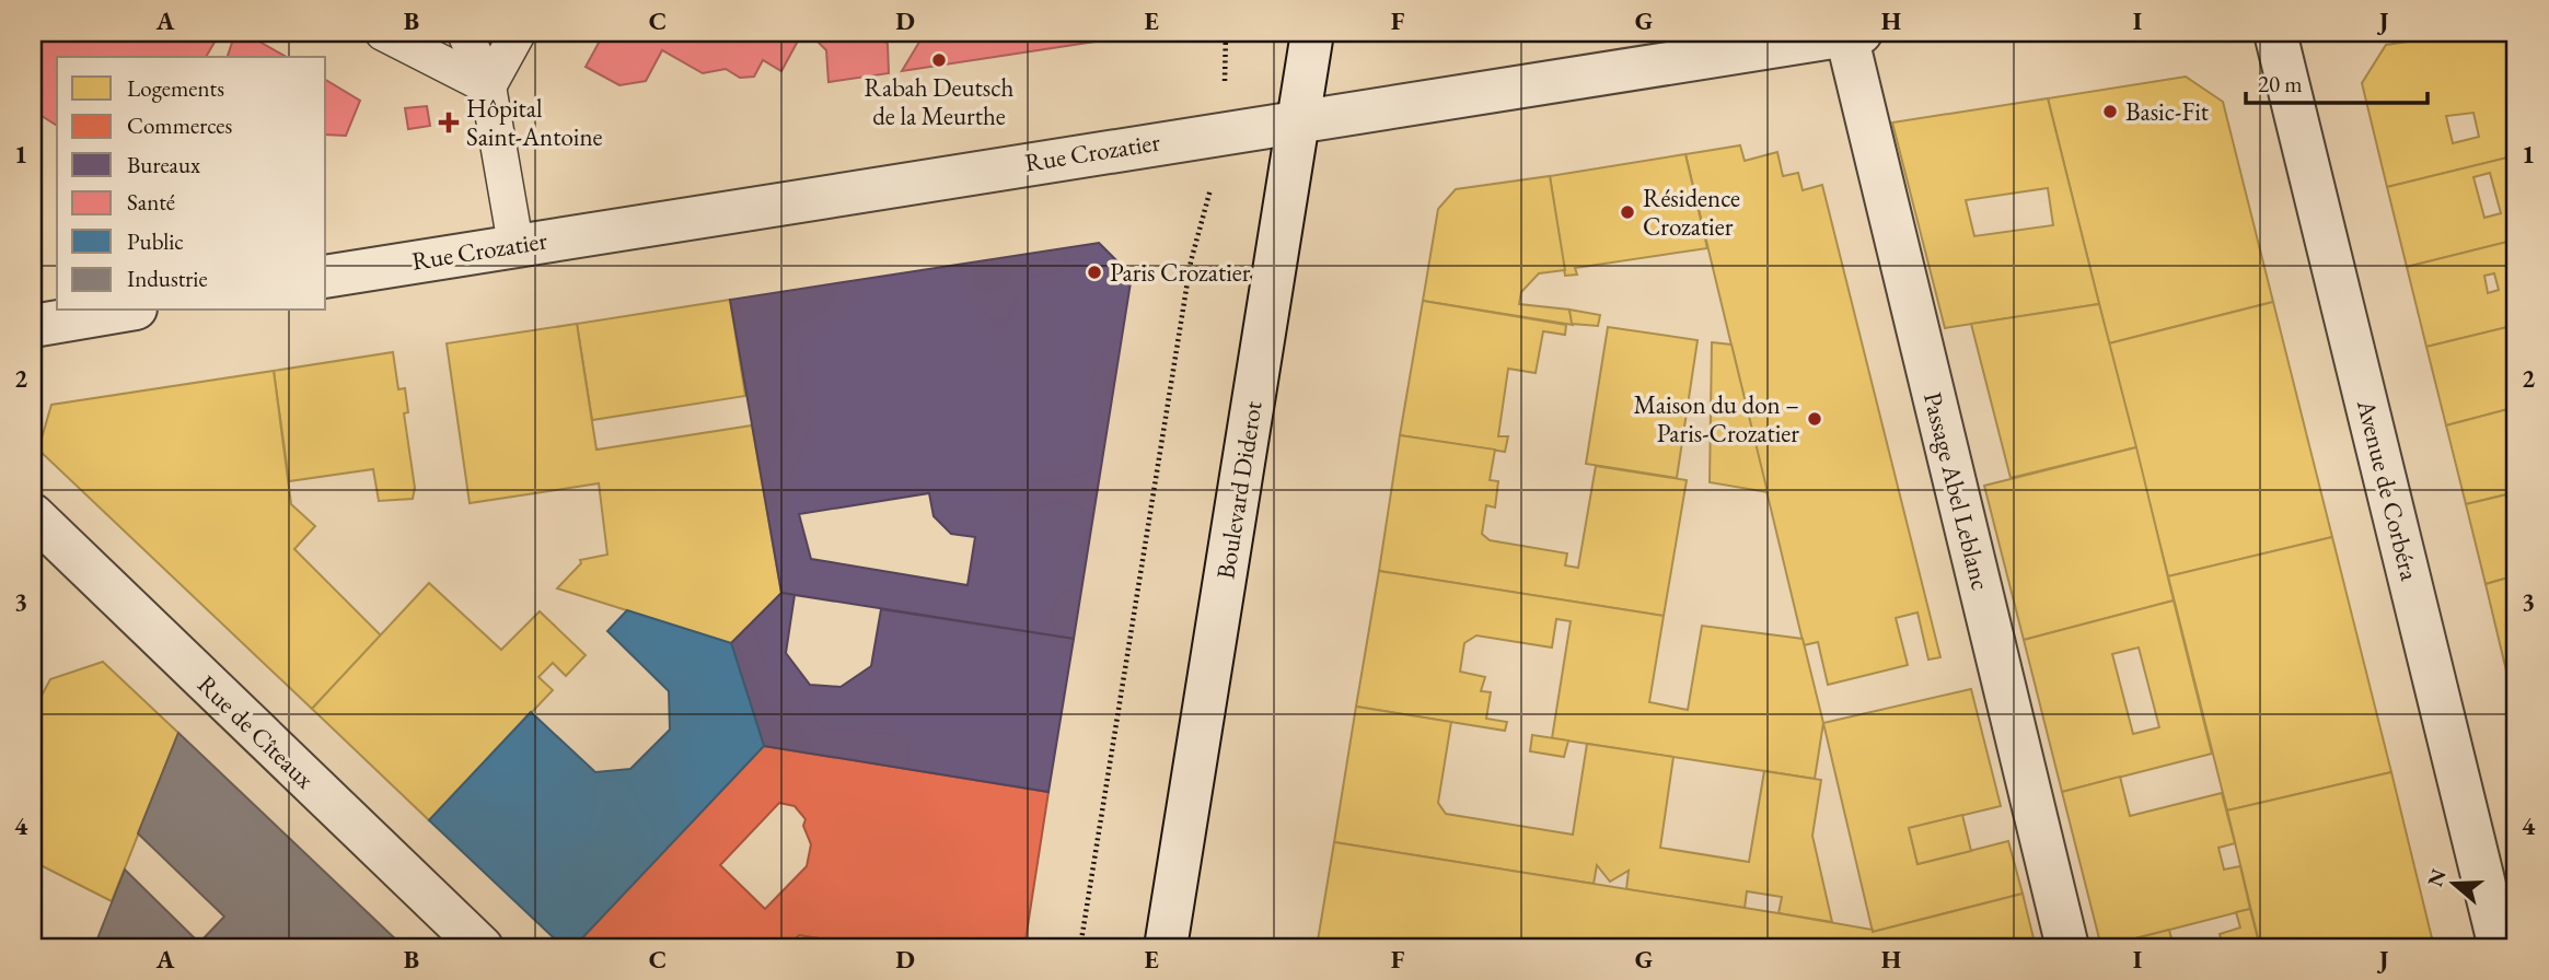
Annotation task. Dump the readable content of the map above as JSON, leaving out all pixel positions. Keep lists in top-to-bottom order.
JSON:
{
  "streets": {
    "street": [
      "Rue Crozatier",
      "Boulevard Diderot",
      "Avenue de Corbéra",
      "Passage Abel Leblanc",
      "Rue de Cîteaux"
    ]
  },
  "crossings": [
    ["Rue Crozatier", "Boulevard Diderot"],
    ["Rue Crozatier", "Passage Abel Leblanc"]
  ],
  "places": {
    "other": [
      "Rabah Deutsch de la Meurthe",
      "Basic-Fit",
      "Résidence Crozatier",
      "Paris Crozatier",
      "Maison du don – Paris-Crozatier"
    ],
    "health": ["Hôpital Saint-Antoine"]
  },
  "legend": [
    "Logements",
    "Commerces",
    "Bureaux",
    "Santé",
    "Public",
    "Industrie"
  ],
  "scale_bar": "20 m",
  "north": "left",
  "grid": {
    "columns": [
      "A",
      "B",
      "C",
      "D",
      "E",
      "F",
      "G",
      "H",
      "I",
      "J"
    ],
    "rows": [
      "1",
      "2",
      "3",
      "4"
    ]
  }
}
